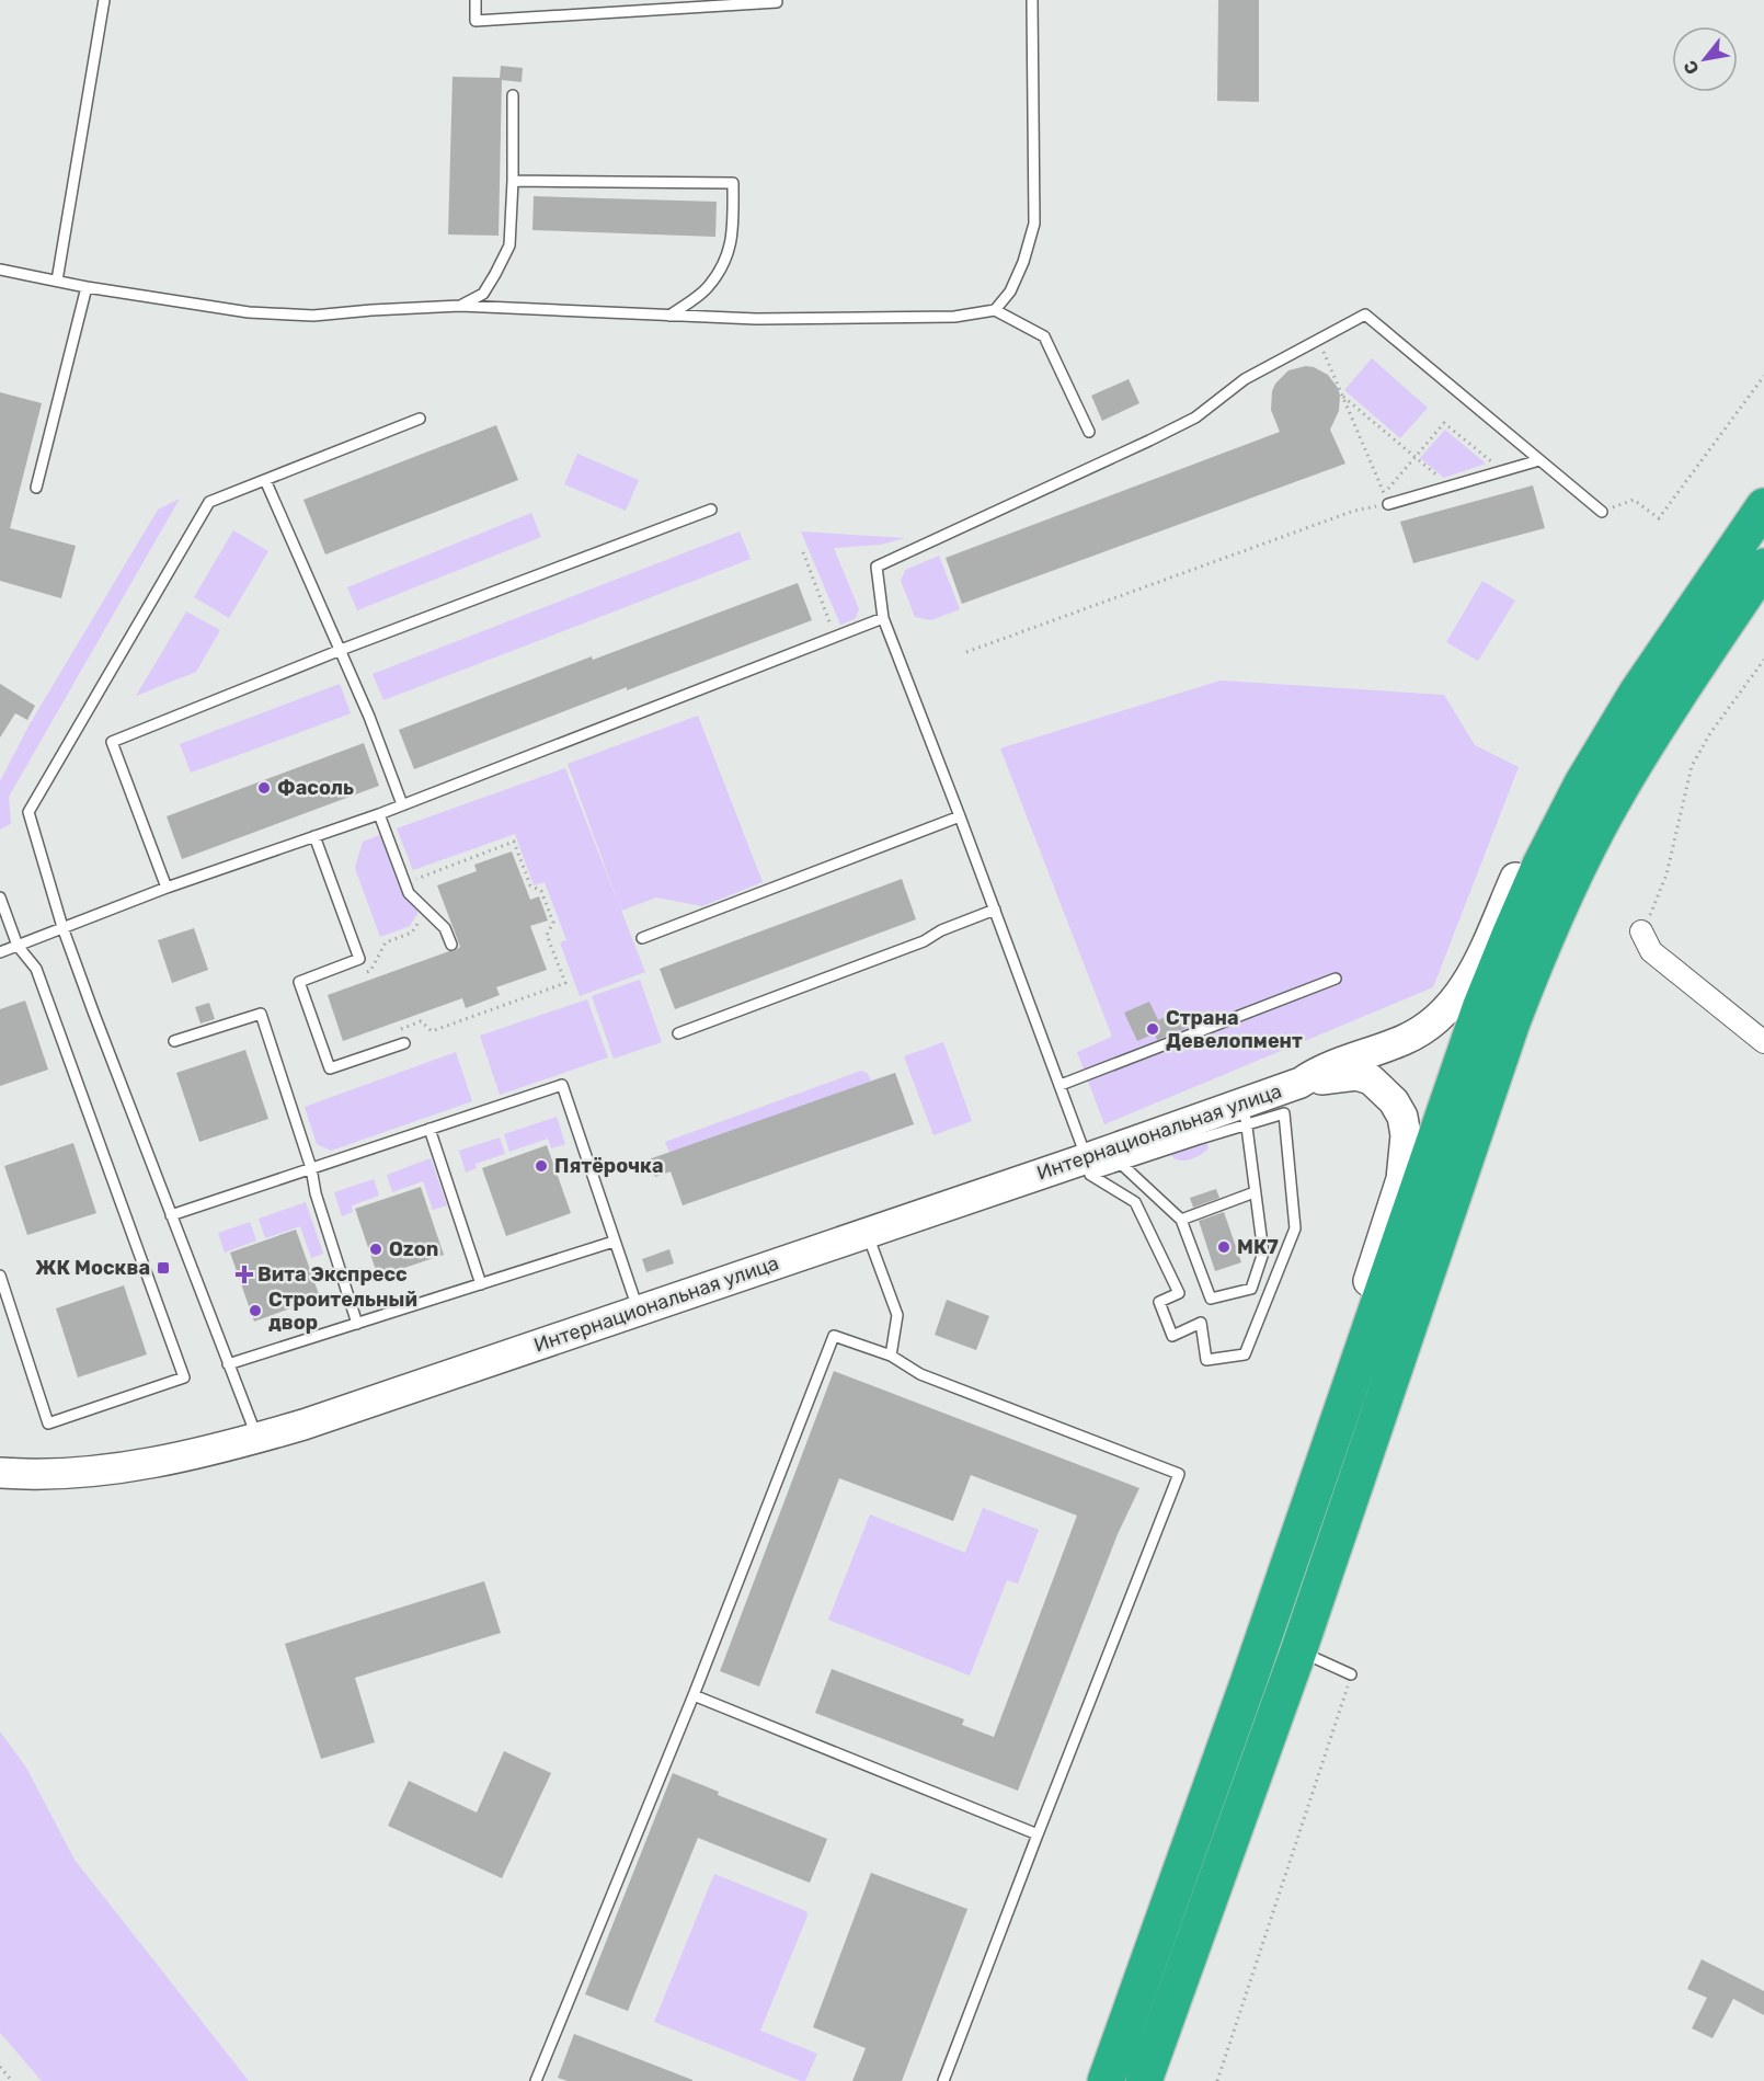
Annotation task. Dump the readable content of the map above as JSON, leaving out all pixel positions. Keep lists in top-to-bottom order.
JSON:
{
  "streets": {
    "street": ["Интернациональная улица"]
  },
  "places": {
    "other": [
      "Фасоль",
      "Страна Девелопмент",
      "Пятёрочка",
      "МК7",
      "Ozon",
      "Строительный двор"
    ],
    "transit": ["ЖК Москва"],
    "health": ["Вита Экспресс"]
  },
  "north": "bottom left"
}
